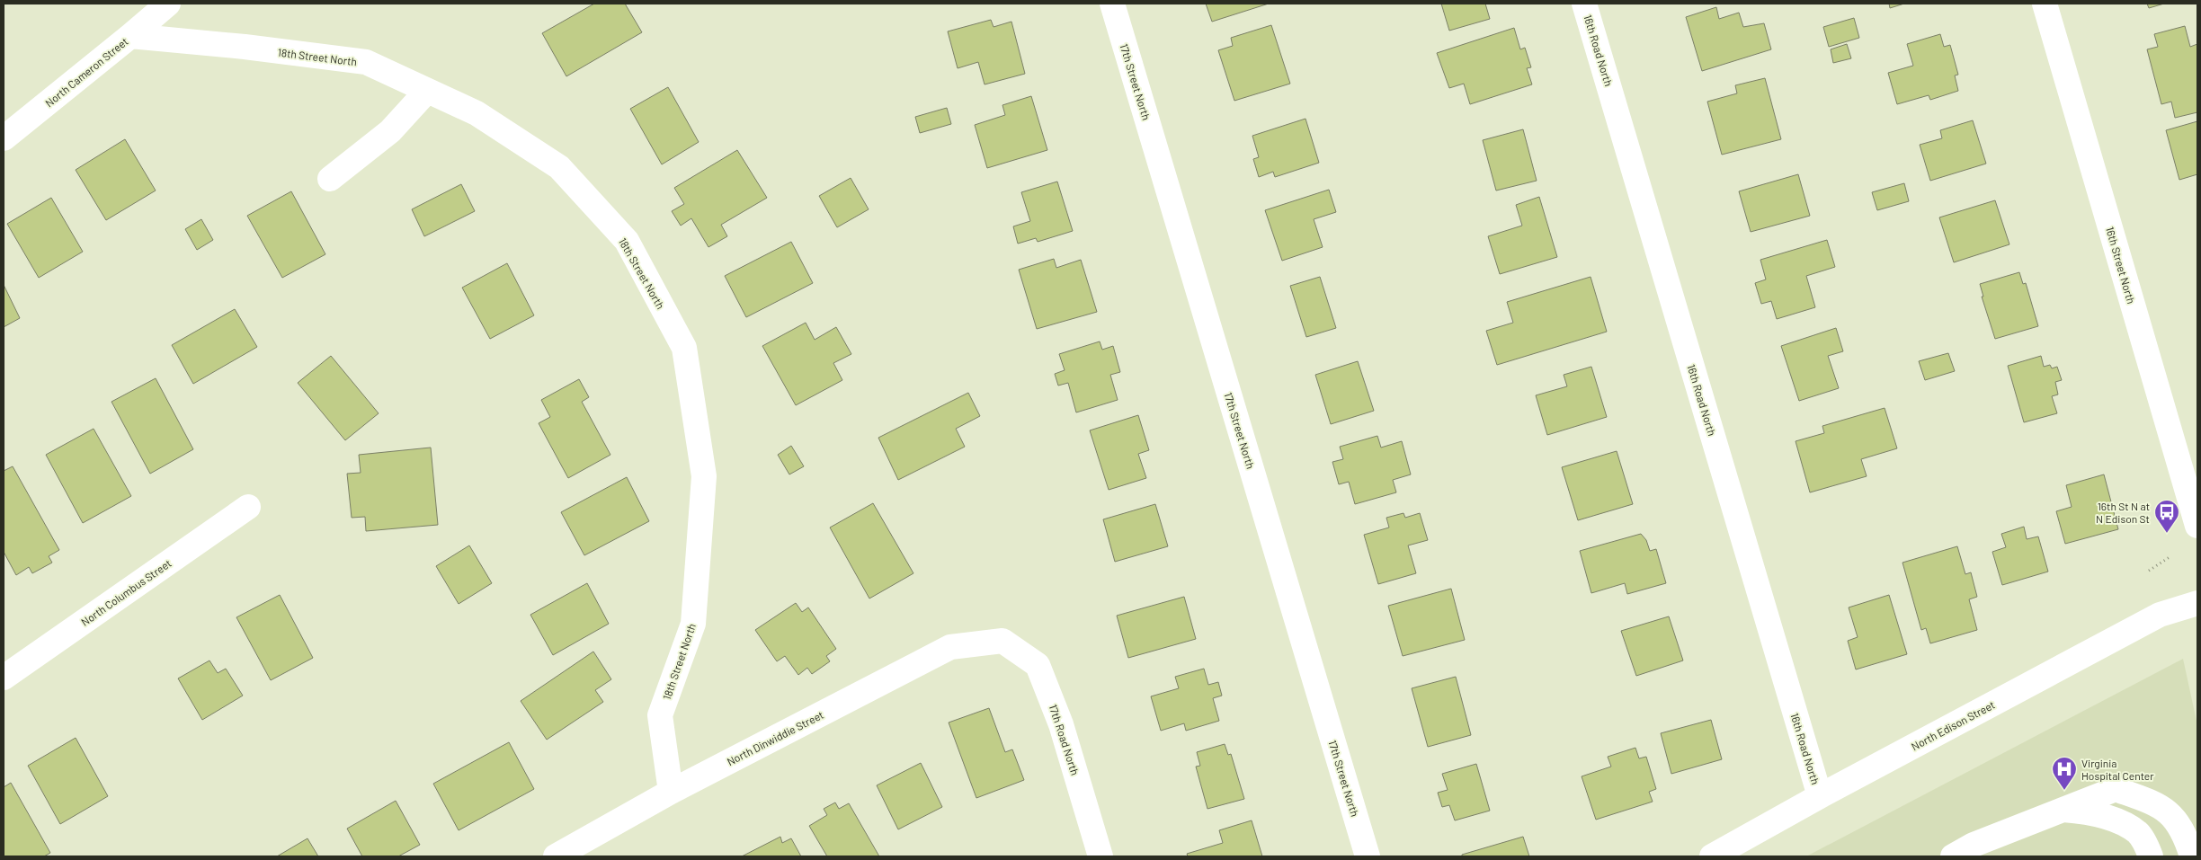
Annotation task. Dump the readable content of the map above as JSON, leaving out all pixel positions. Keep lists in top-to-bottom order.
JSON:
{
  "streets": {
    "street": [
      "16th Road North",
      "18th Street North",
      "North Cameron Street",
      "17th Street North",
      "16th Street North",
      "North Columbus Street",
      "North Edison Street",
      "North Dinwiddie Street",
      "17th Road North"
    ]
  },
  "crossings": [
    ["16th Road North", "North Edison Street"],
    ["18th Street North", "North Cameron Street"],
    ["18th Street North", "North Dinwiddie Street"],
    ["North Dinwiddie Street", "17th Road North"]
  ],
  "places": {
    "bus stop": ["16th St N at N Edison St"],
    "hospital": ["Virginia Hospital Center"]
  }
}
